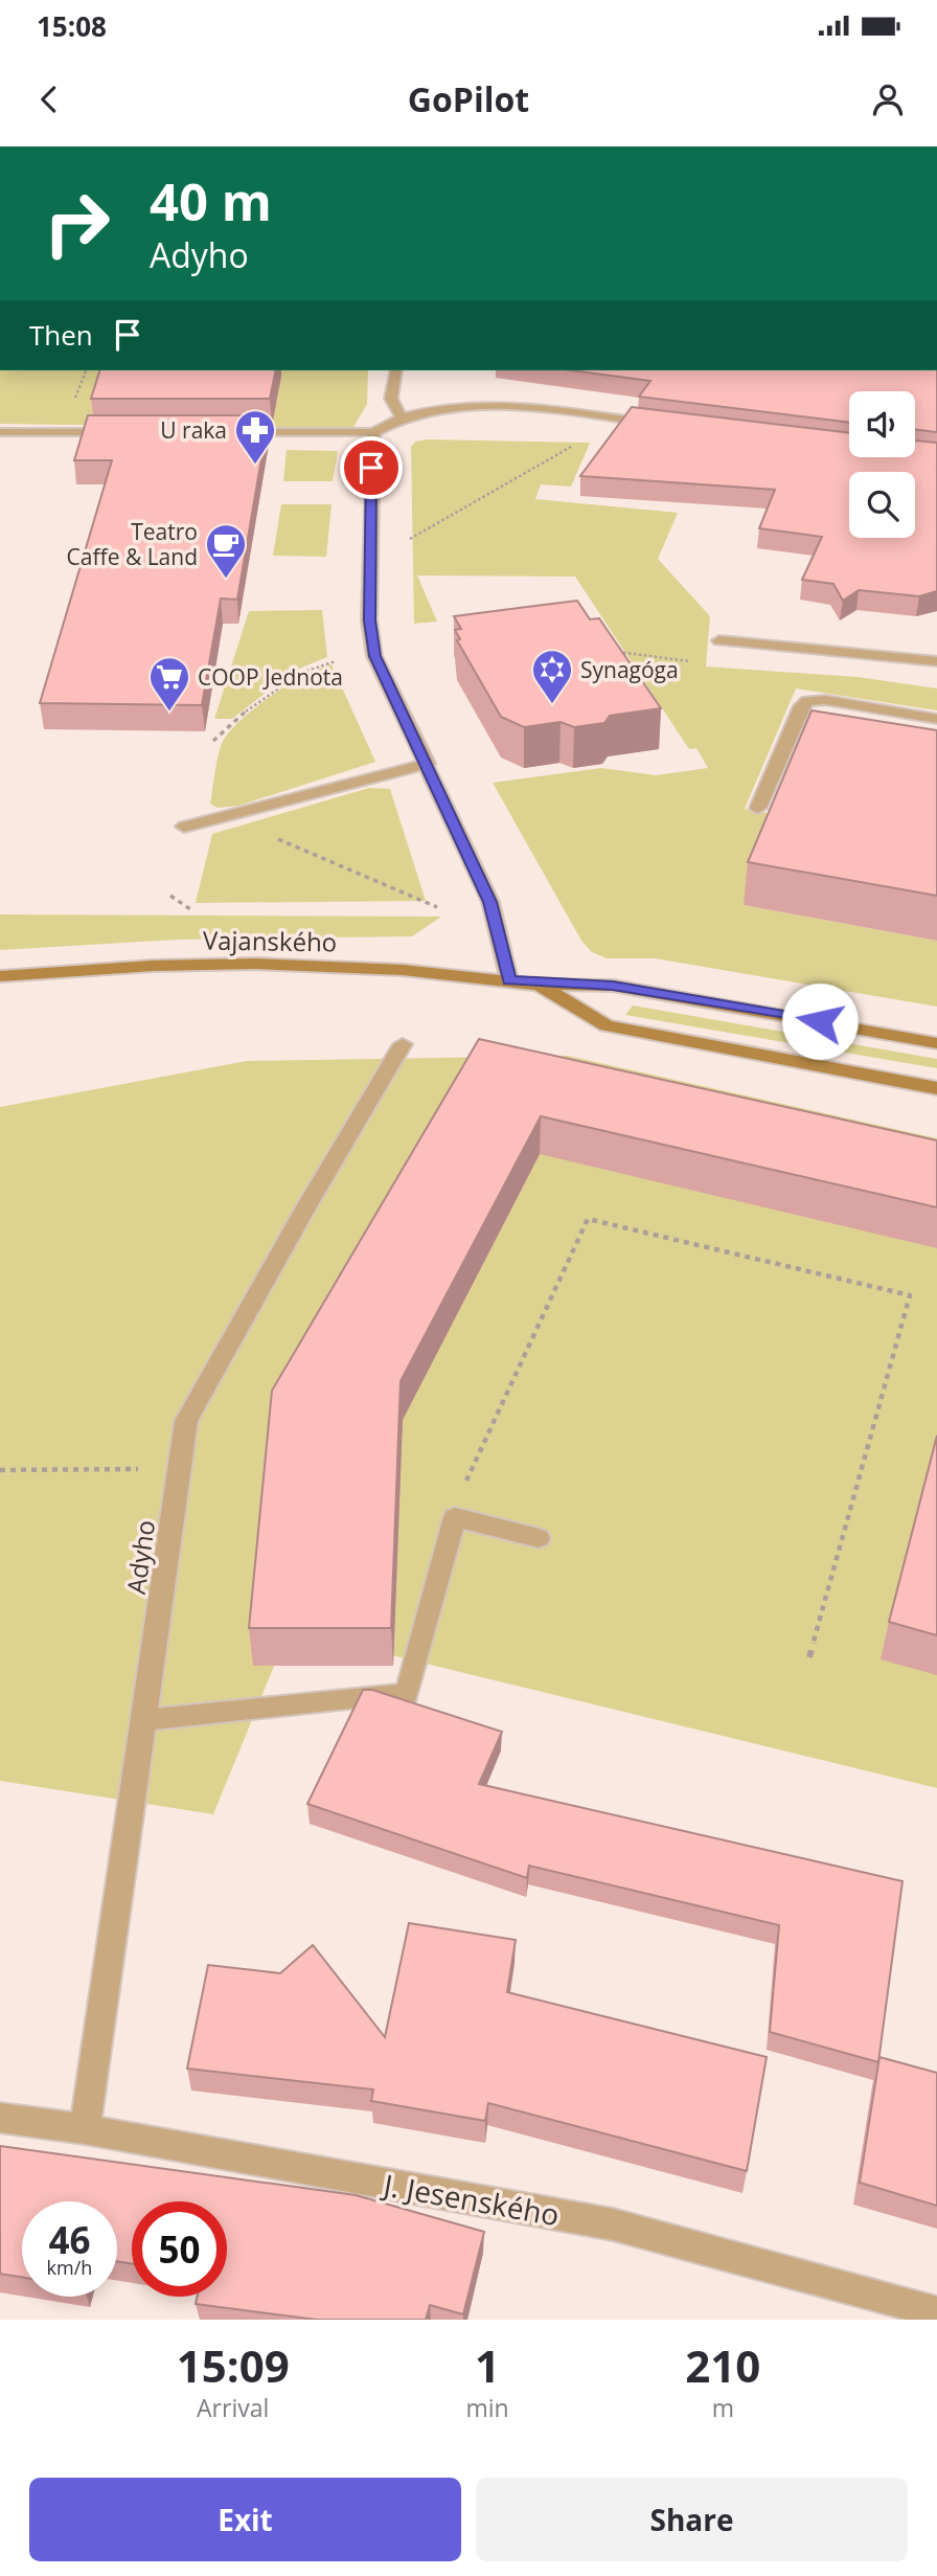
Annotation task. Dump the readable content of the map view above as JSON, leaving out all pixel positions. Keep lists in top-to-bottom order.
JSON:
{
  "streets": {
    "main road": ["Vajanského"],
    "street": ["Adyho", "J. Jesenského"]
  },
  "crossings": [
    ["Adyho", "J. Jesenského"]
  ],
  "places": {
    "pharmacy": ["U raka"],
    "cafe": ["Teatro Caffe & Land"],
    "synagogue": ["Synagóga"],
    "supermarket": ["COOP Jednota"]
  },
  "page": {
    "status": "15:08",
    "header": "GoPilot",
    "turn": ["40 m", "Adyho"],
    "then": "Then",
    "speed": "46 km/h",
    "limit": "50",
    "eta": [
      "15:09",
      "Arrival",
      "1",
      "min",
      "210",
      "m"
    ],
    "buttons": ["Exit", "Share"]
  }
}
